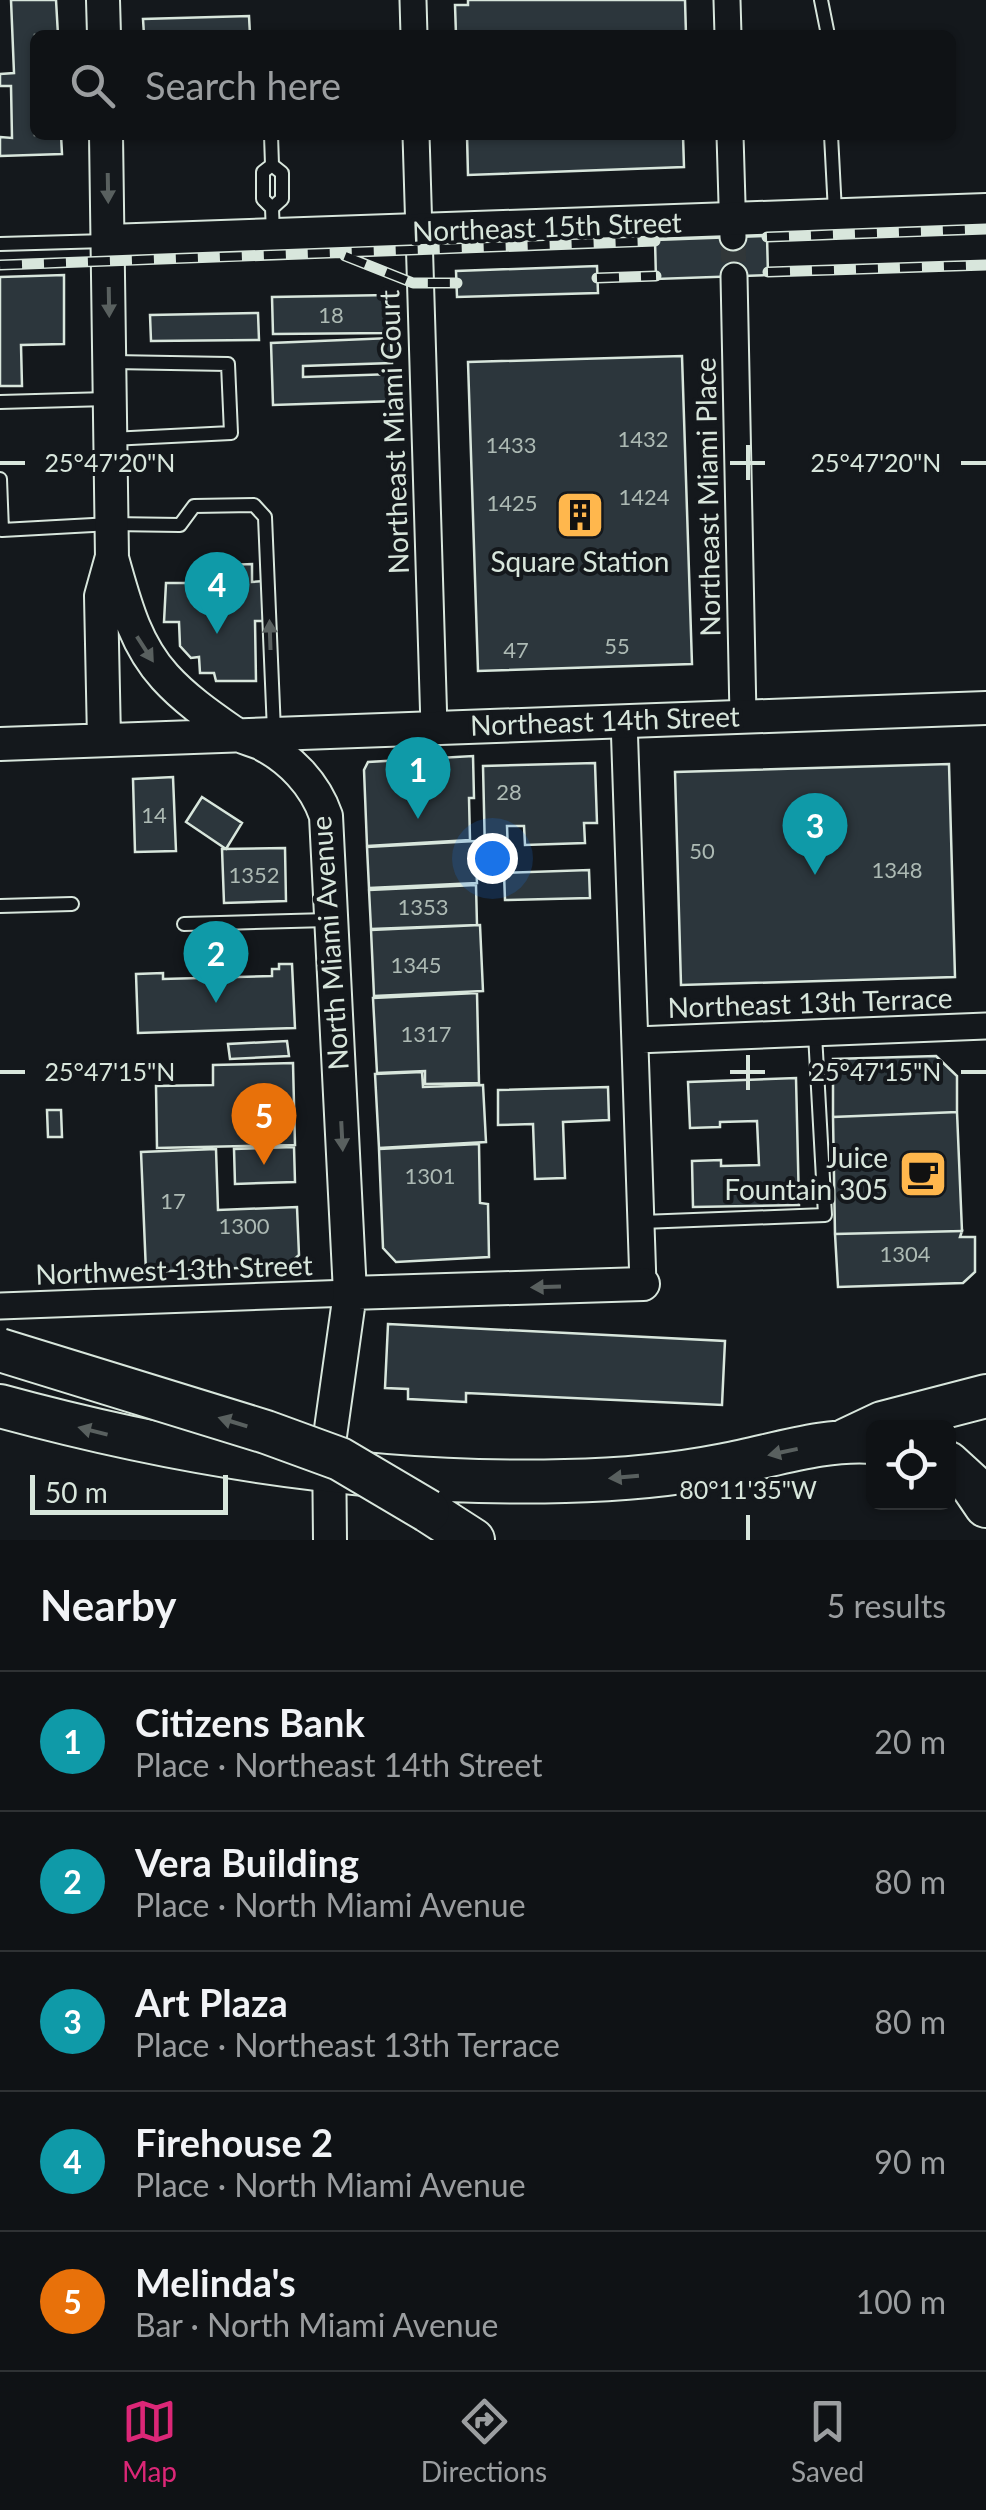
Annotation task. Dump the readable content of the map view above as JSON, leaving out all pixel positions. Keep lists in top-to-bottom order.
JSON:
{
  "streets": {
    "street": [
      "Northeast 15th Street",
      "Northeast Miami Court",
      "Northeast Miami Place",
      "Northeast 14th Street",
      "North Miami Avenue",
      "Northeast 13th Terrace",
      "Northwest 13th Street"
    ]
  },
  "crossings": [
    ["Northeast 15th Street", "Northeast Miami Court"],
    ["Northeast 15th Street", "North Miami Avenue"],
    ["Northeast Miami Court", "Northeast 14th Street"],
    ["Northeast Miami Place", "Northeast 14th Street"],
    ["Northeast 14th Street", "North Miami Avenue"],
    ["North Miami Avenue", "Northwest 13th Street"]
  ],
  "one_way": ["North Miami Avenue"],
  "places": {
    "building": ["Square Station"],
    "cafe": ["Juice Fountain 305"]
  },
  "house_numbers": [
    "18",
    "1432",
    "1433",
    "1424",
    "1425",
    "55",
    "47",
    "28",
    "14",
    "50",
    "1348",
    "1352",
    "1353",
    "1345",
    "1317",
    "1301",
    "17",
    "1300",
    "1304"
  ],
  "scale_bar": "50 m",
  "page": {
    "search": "Search here",
    "pins": [
      "4",
      "1",
      "3",
      "2",
      "5"
    ],
    "scale": "50 m",
    "heading": ["Nearby", "5 results"],
    "list": [
      {
        "mark": "1",
        "name": "Citizens Bank",
        "note": "Place · Northeast 14th Street",
        "value": "20 m"
      },
      {
        "mark": "2",
        "name": "Vera Building",
        "note": "Place · North Miami Avenue",
        "value": "80 m"
      },
      {
        "mark": "3",
        "name": "Art Plaza",
        "note": "Place · Northeast 13th Terrace",
        "value": "80 m"
      },
      {
        "mark": "4",
        "name": "Firehouse 2",
        "note": "Place · North Miami Avenue",
        "value": "90 m"
      },
      {
        "mark": "5",
        "name": "Melinda's",
        "note": "Bar · North Miami Avenue",
        "value": "100 m"
      }
    ],
    "nav": ["Map", "Directions", "Saved"]
  },
  "coordinates": ["25°47'20\"N", "25°47'15\"N", "80°11'35\"W"]
}
